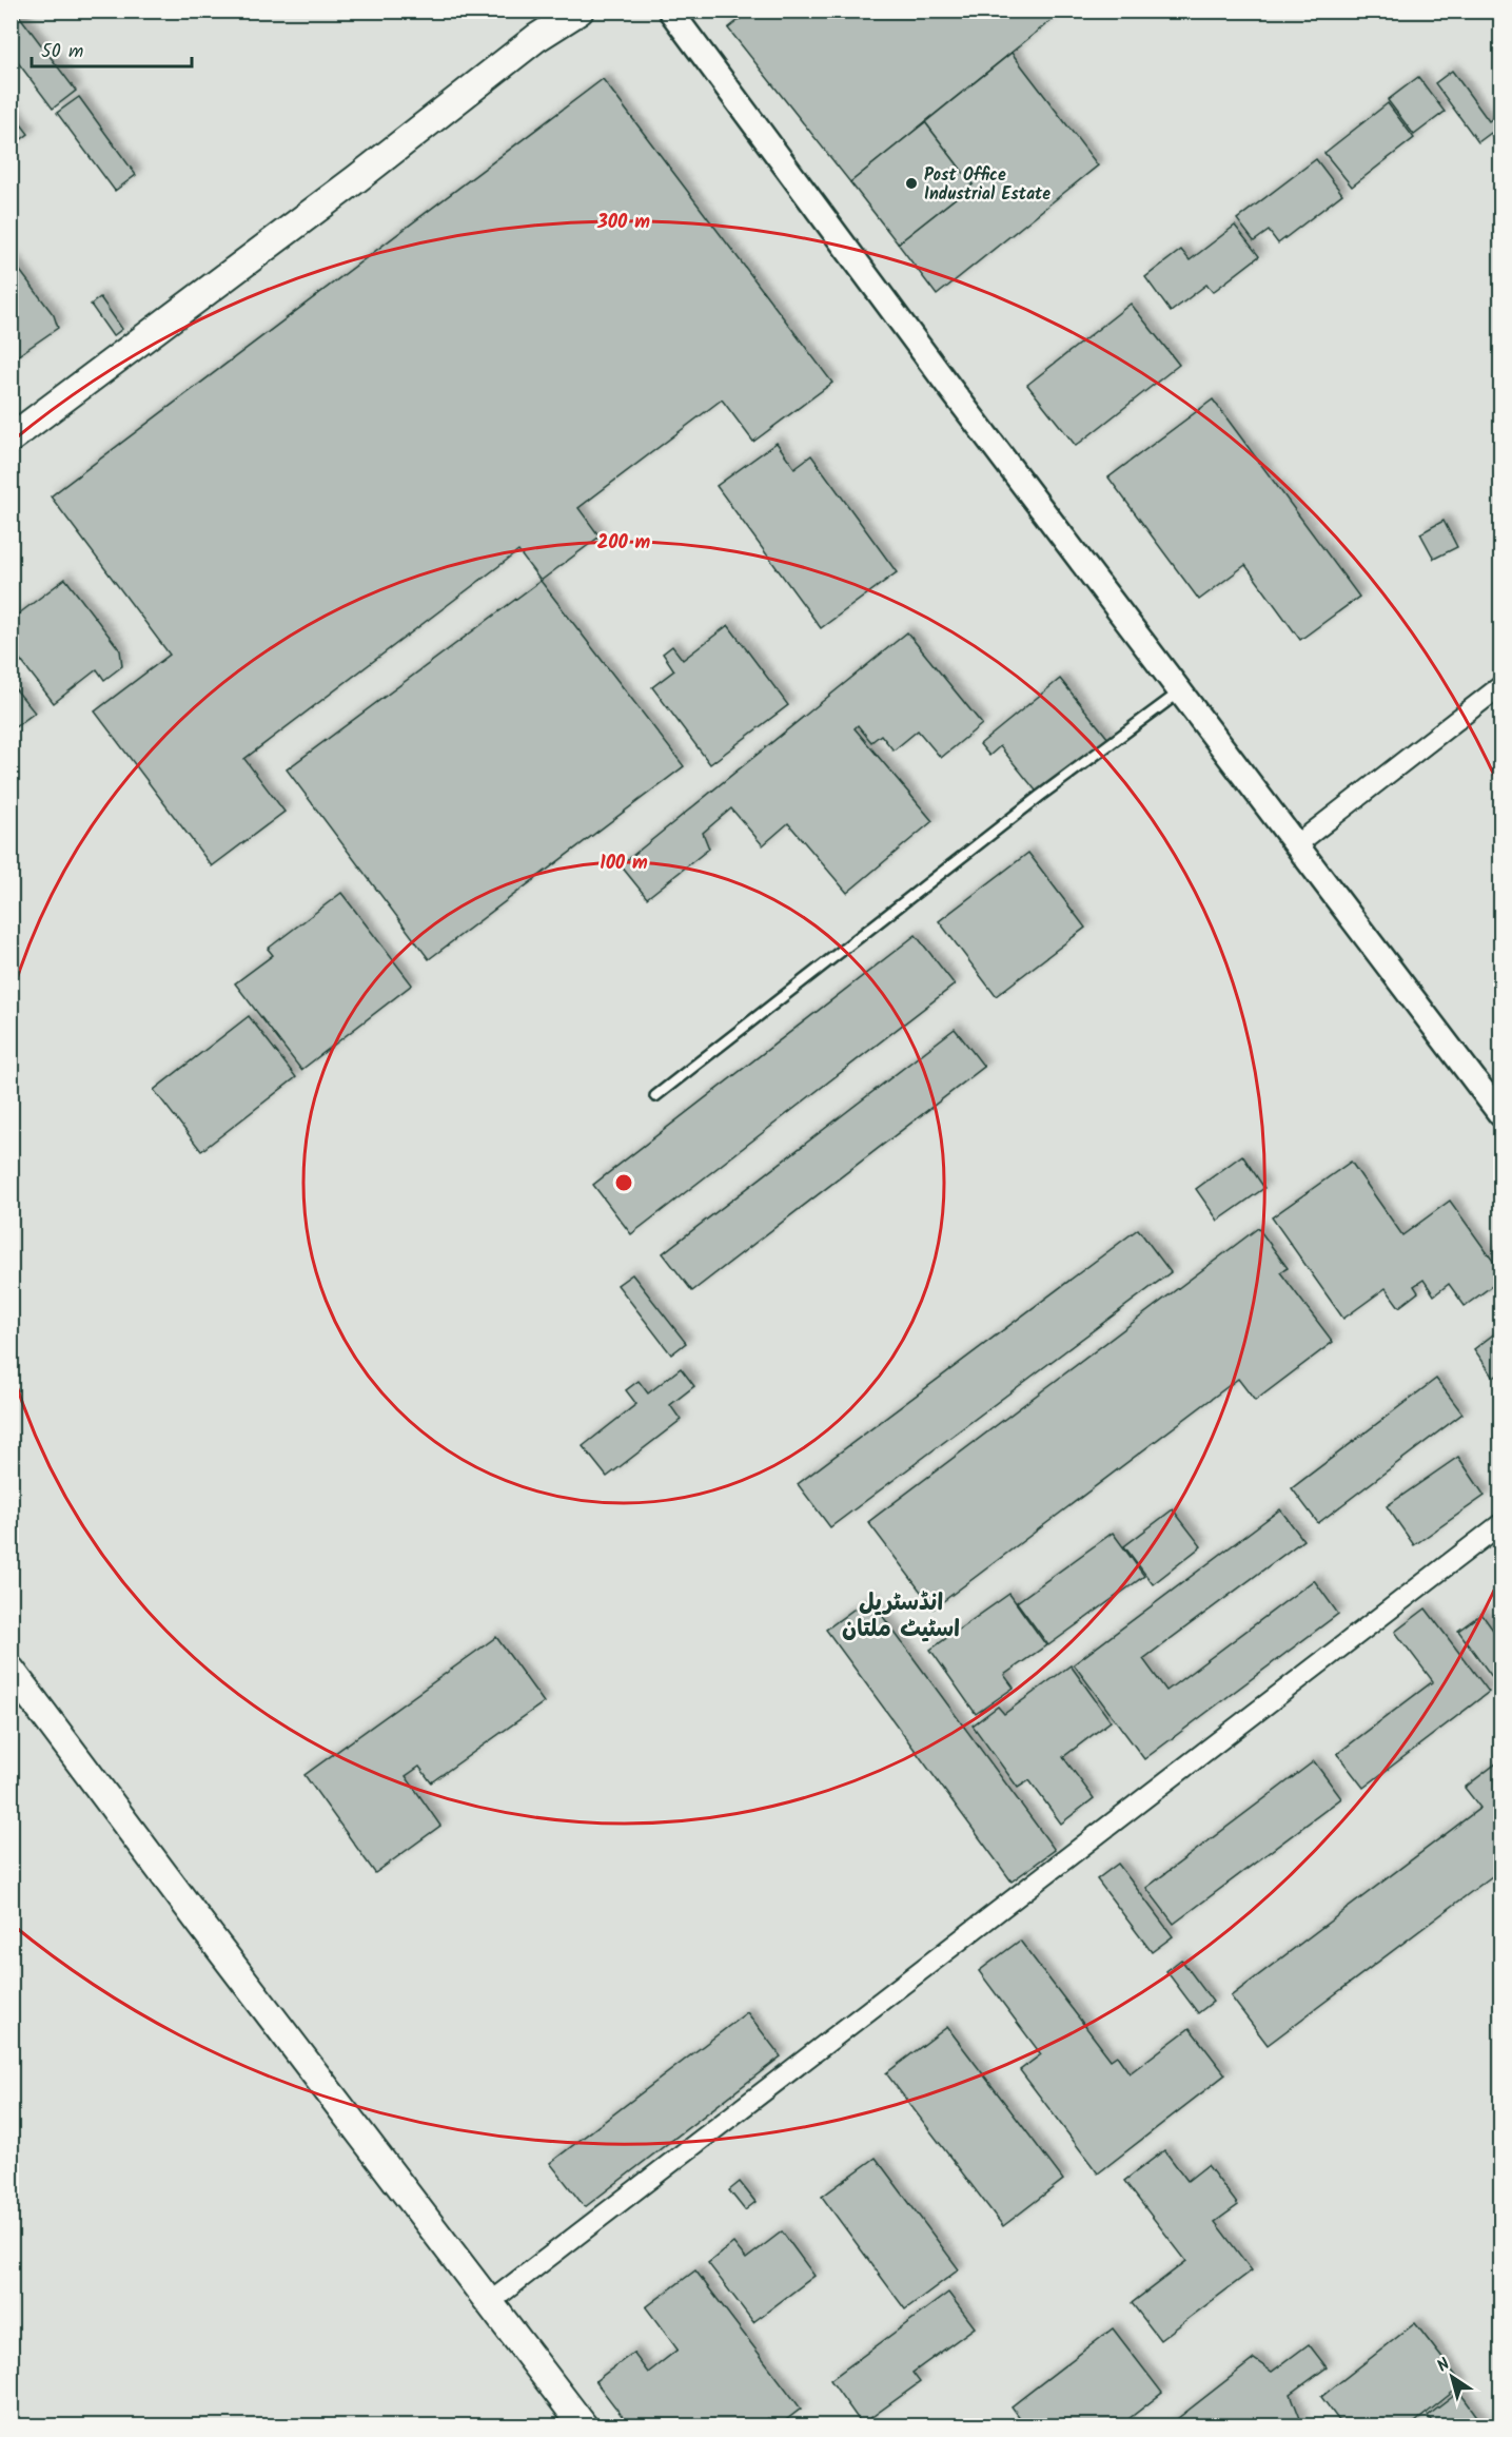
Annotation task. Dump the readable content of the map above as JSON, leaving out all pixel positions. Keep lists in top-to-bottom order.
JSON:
{
  "districts": ["انڈسٹریل اسٹیٹ ملتان"],
  "places": ["Post Office Industrial Estate"],
  "scale_bar": "50 m",
  "north": "top left",
  "rings": ["300 m", "200 m", "100 m"]
}
